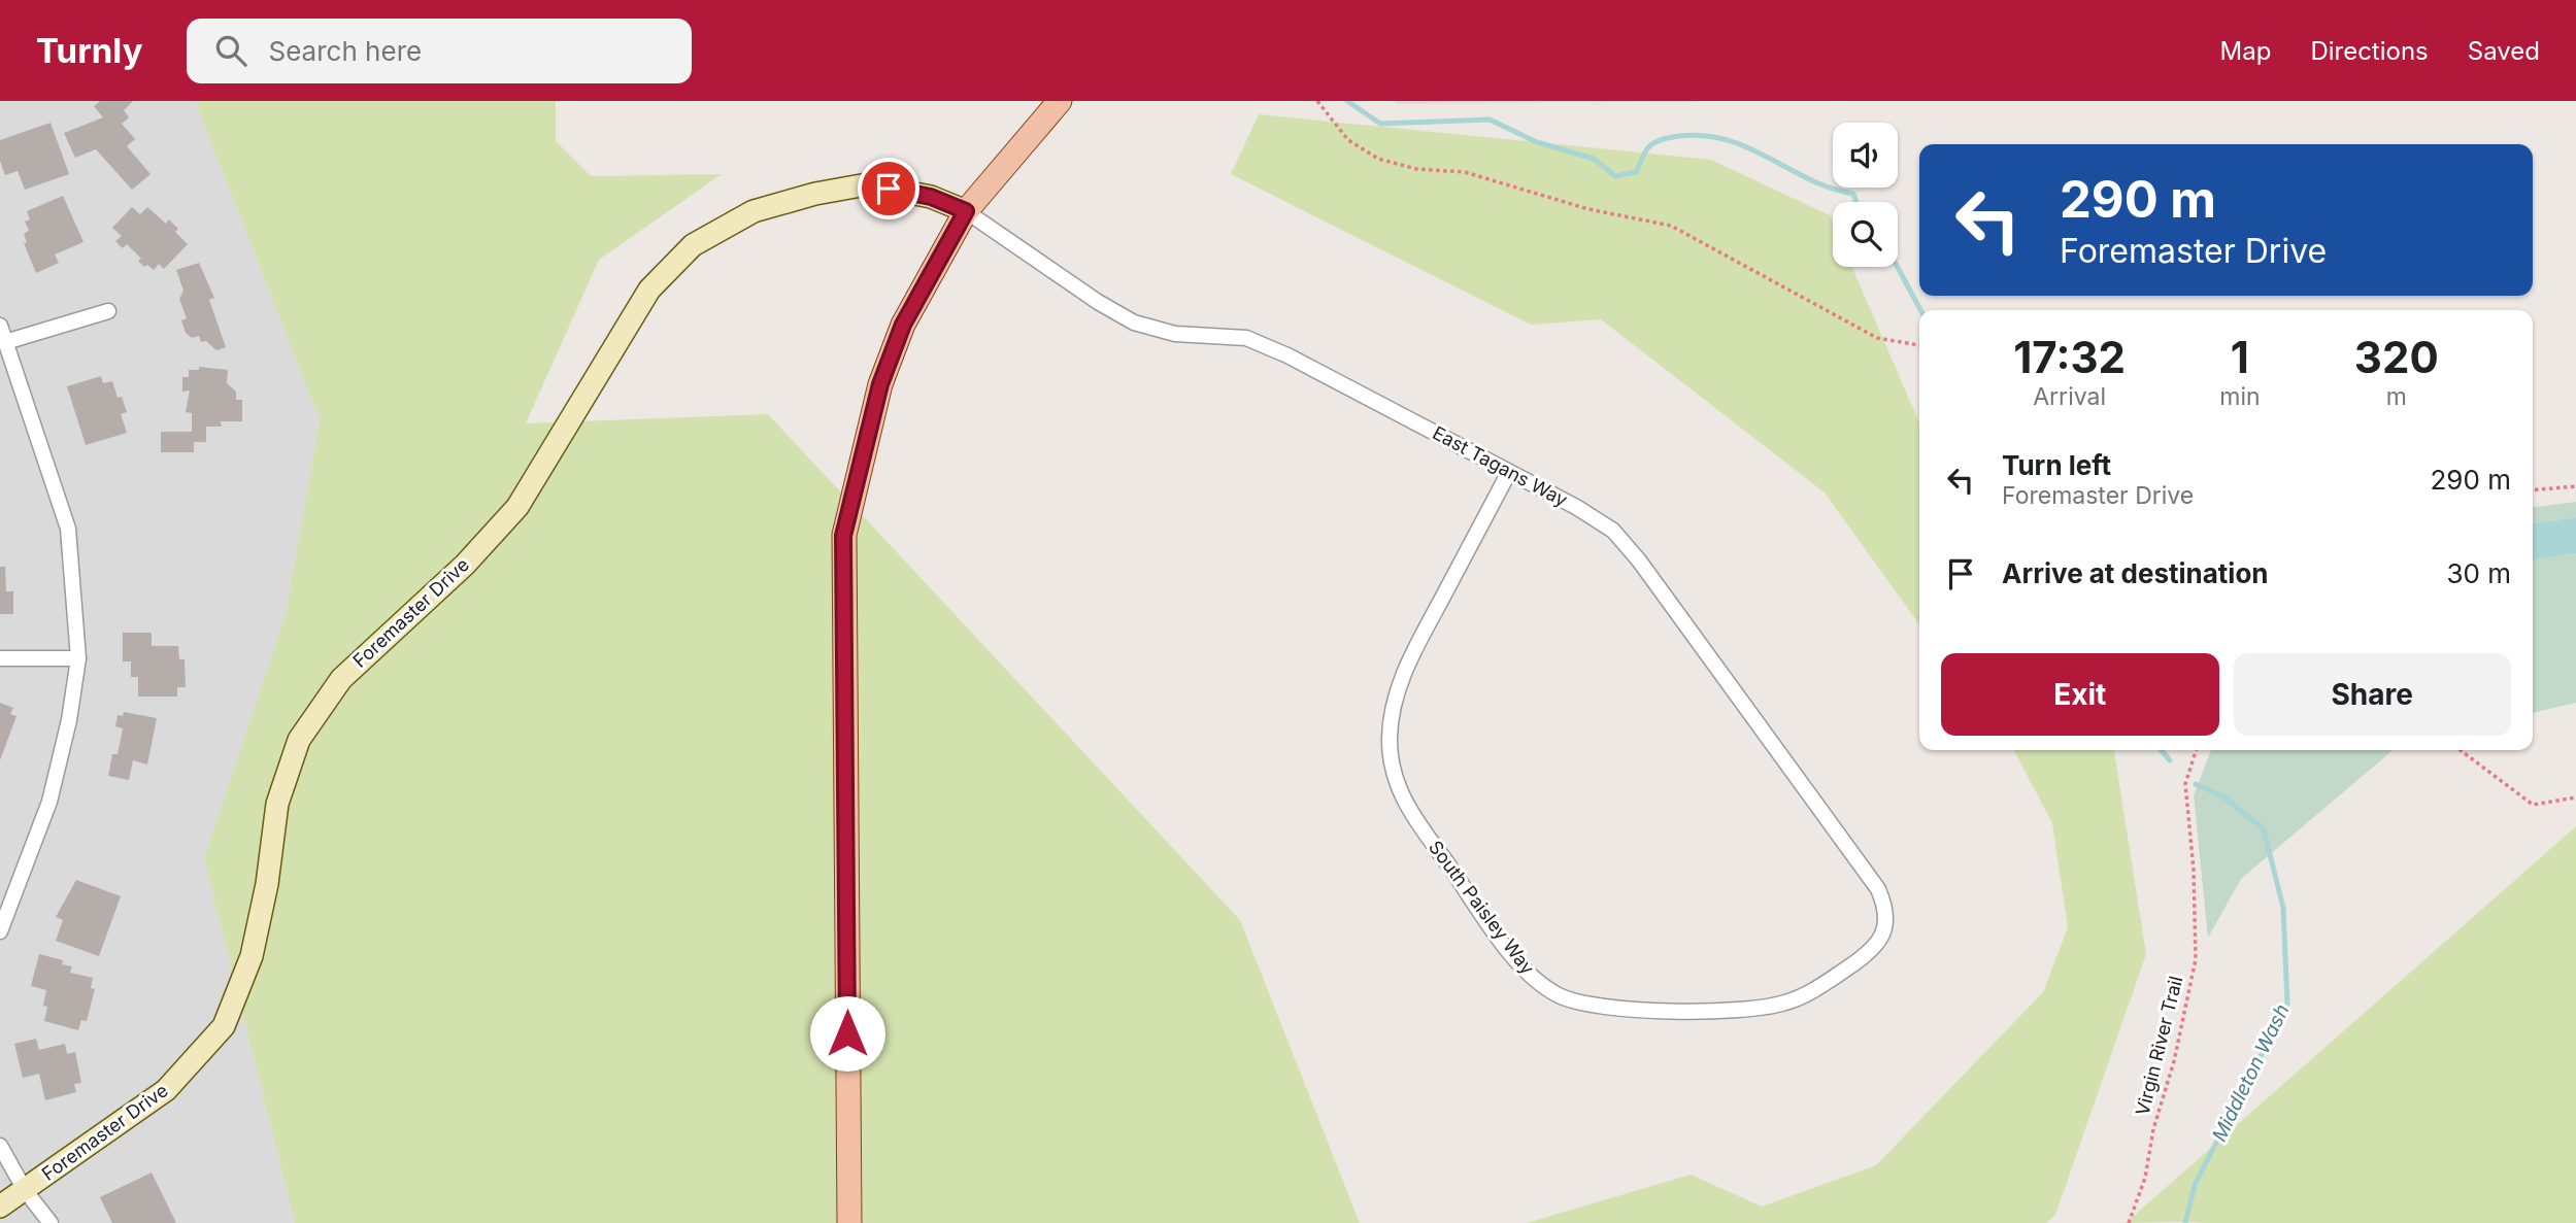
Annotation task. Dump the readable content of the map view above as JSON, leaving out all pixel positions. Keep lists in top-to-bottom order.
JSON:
{
  "streets": {
    "main road": ["Foremaster Drive"],
    "street": ["East Tagans Way", "South Paisley Way"],
    "path": ["Virgin River Trail"]
  },
  "crossings": [
    ["East Tagans Way", "Foremaster Drive"],
    ["East Tagans Way", "South Paisley Way"]
  ],
  "water": ["Middleton Wash"],
  "page": {
    "header": "Turnly",
    "search": "Search here",
    "nav": ["Map", "Directions", "Saved"],
    "turn": ["290 m", "Foremaster Drive"],
    "eta": [
      "17:32",
      "Arrival",
      "1",
      "min",
      "320",
      "m"
    ],
    "list": [
      {
        "name": "Turn left",
        "note": "Foremaster Drive",
        "value": "290 m"
      },
      {
        "name": "Arrive at destination",
        "value": "30 m"
      }
    ],
    "buttons": ["Exit", "Share"]
  }
}
